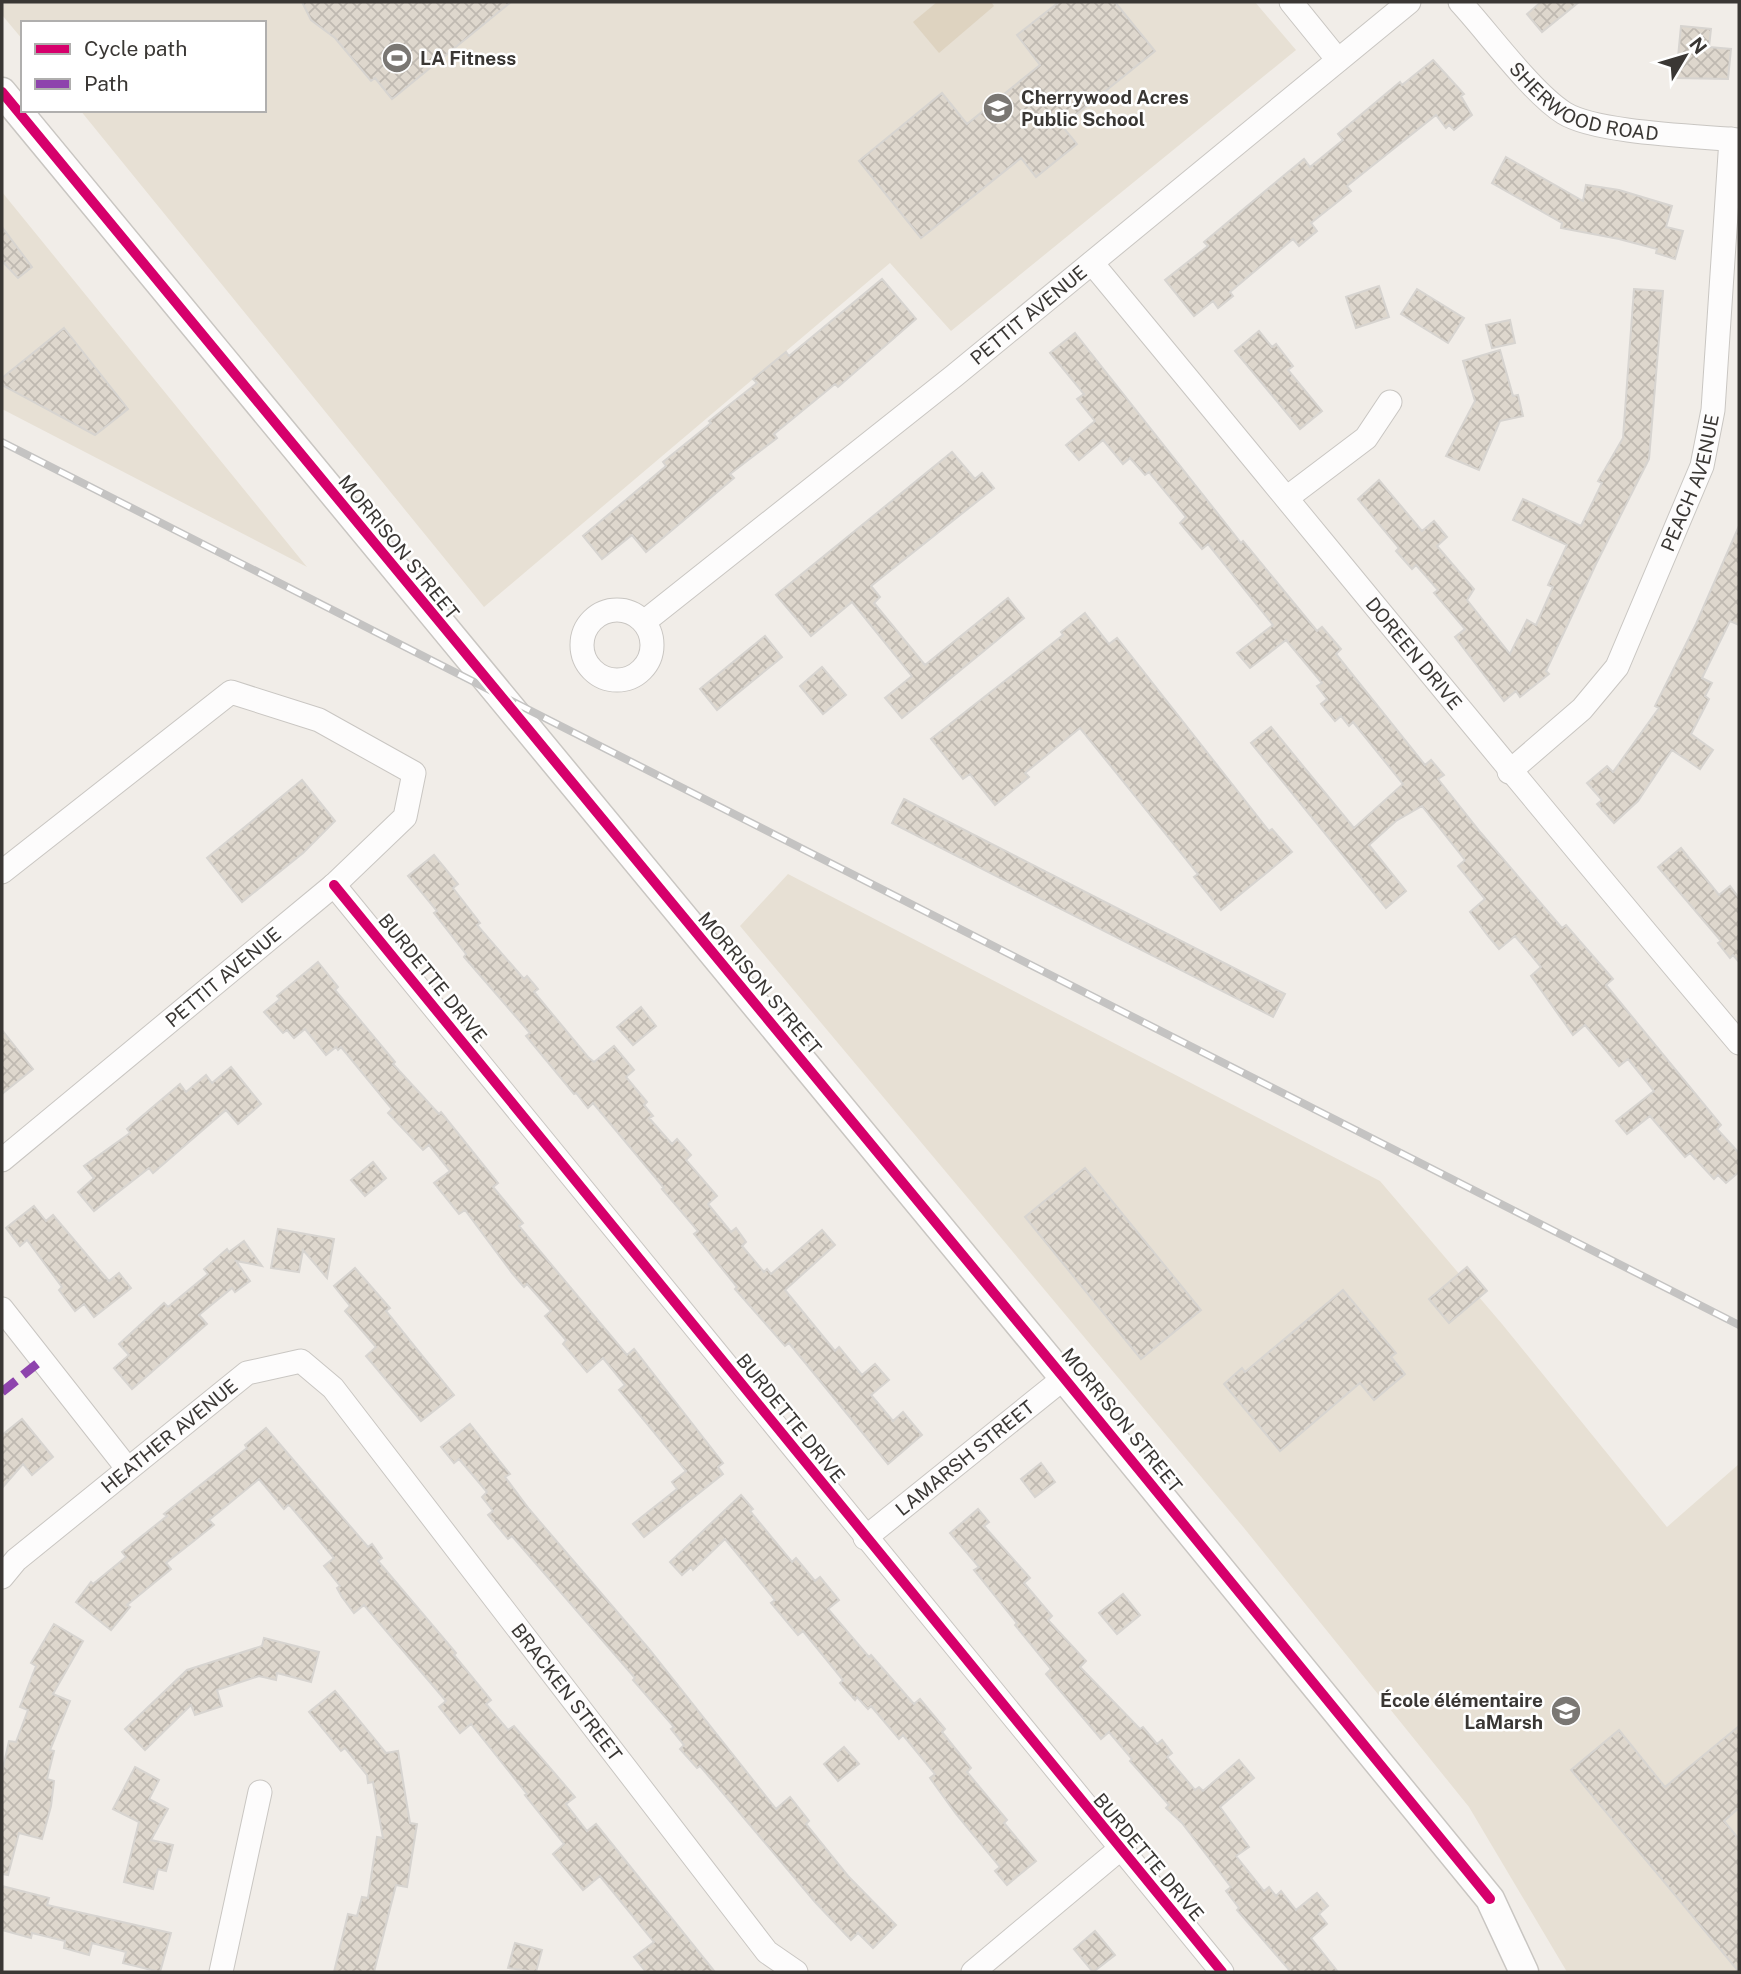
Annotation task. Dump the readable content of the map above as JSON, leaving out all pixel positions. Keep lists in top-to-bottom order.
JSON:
{
  "streets": {
    "street": [
      "SHERWOOD ROAD",
      "PETTIT AVENUE",
      "PEACH AVENUE",
      "MORRISON STREET",
      "DOREEN DRIVE",
      "BURDETTE DRIVE",
      "HEATHER AVENUE",
      "LAMARSH STREET",
      "BRACKEN STREET"
    ]
  },
  "crossings": [
    ["SHERWOOD ROAD", "PEACH AVENUE"],
    ["PETTIT AVENUE", "DOREEN DRIVE"],
    ["PETTIT AVENUE", "BURDETTE DRIVE"],
    ["PEACH AVENUE", "DOREEN DRIVE"],
    ["MORRISON STREET", "LAMARSH STREET"],
    ["BURDETTE DRIVE", "LAMARSH STREET"],
    ["HEATHER AVENUE", "BRACKEN STREET"]
  ],
  "places": {
    "sports": ["LA Fitness"],
    "school or university": ["Cherrywood Acres Public School", "École élémentaire LaMarsh"]
  },
  "legend": ["Cycle path", "Path"],
  "north": "top right"
}
